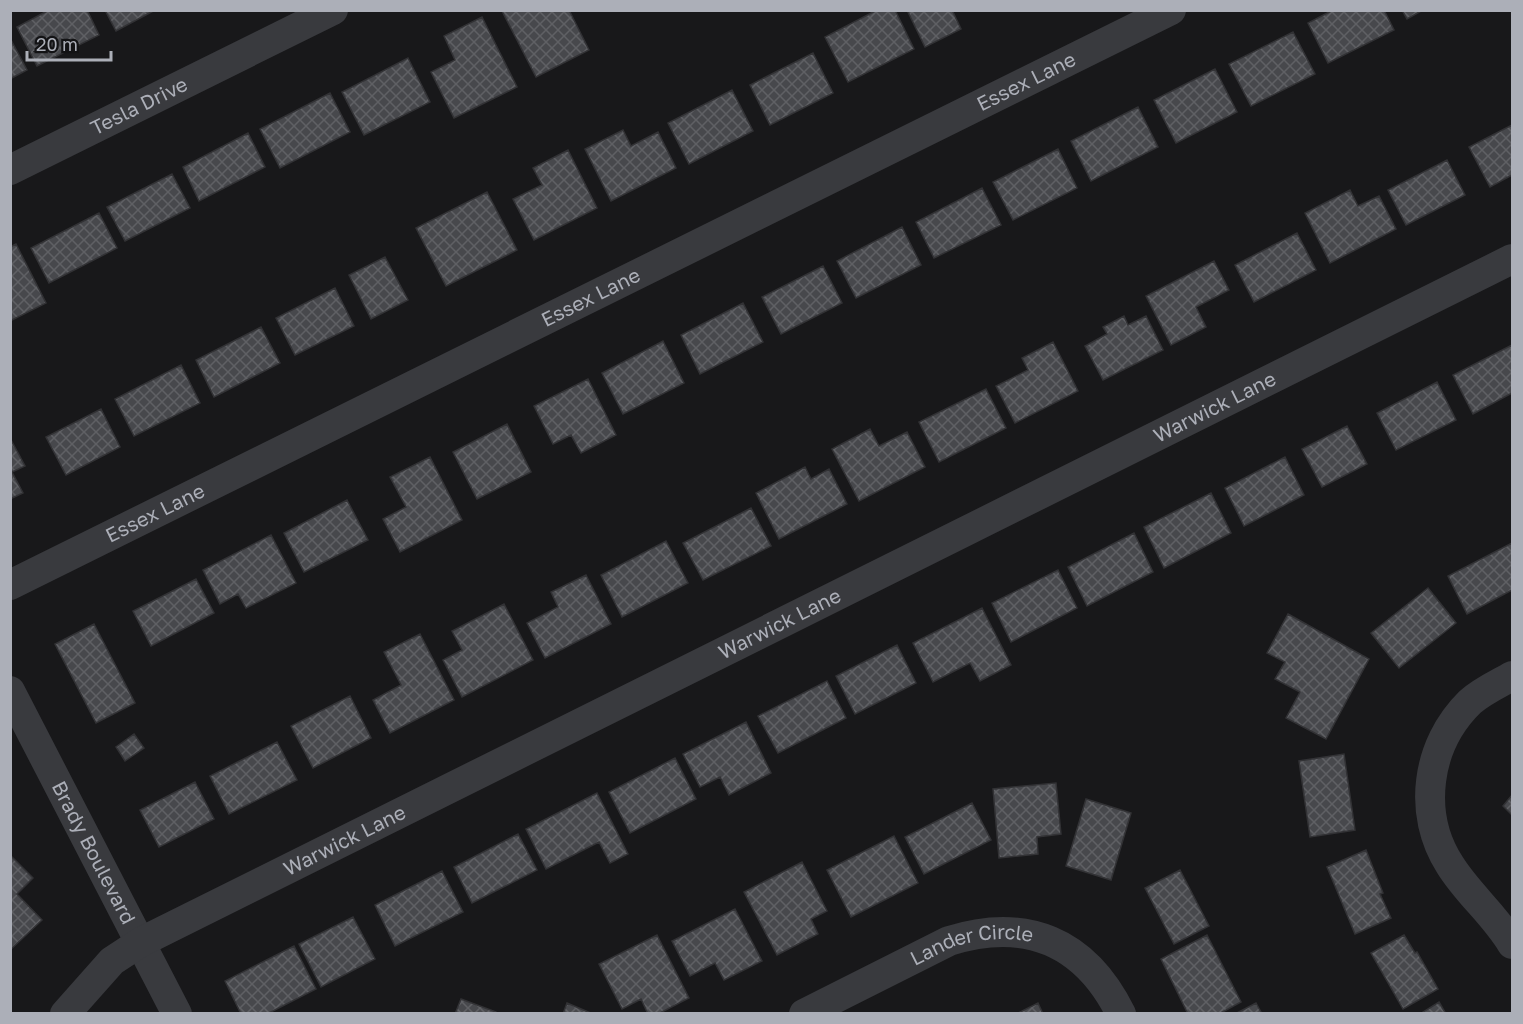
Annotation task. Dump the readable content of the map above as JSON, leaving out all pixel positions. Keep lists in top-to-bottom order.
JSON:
{
  "streets": {
    "street": [
      "Essex Lane",
      "Tesla Drive",
      "Warwick Lane",
      "Brady Boulevard",
      "Lander Circle"
    ]
  },
  "crossings": [
    ["Warwick Lane", "Brady Boulevard"]
  ],
  "scale_bar": "20 m"
}
